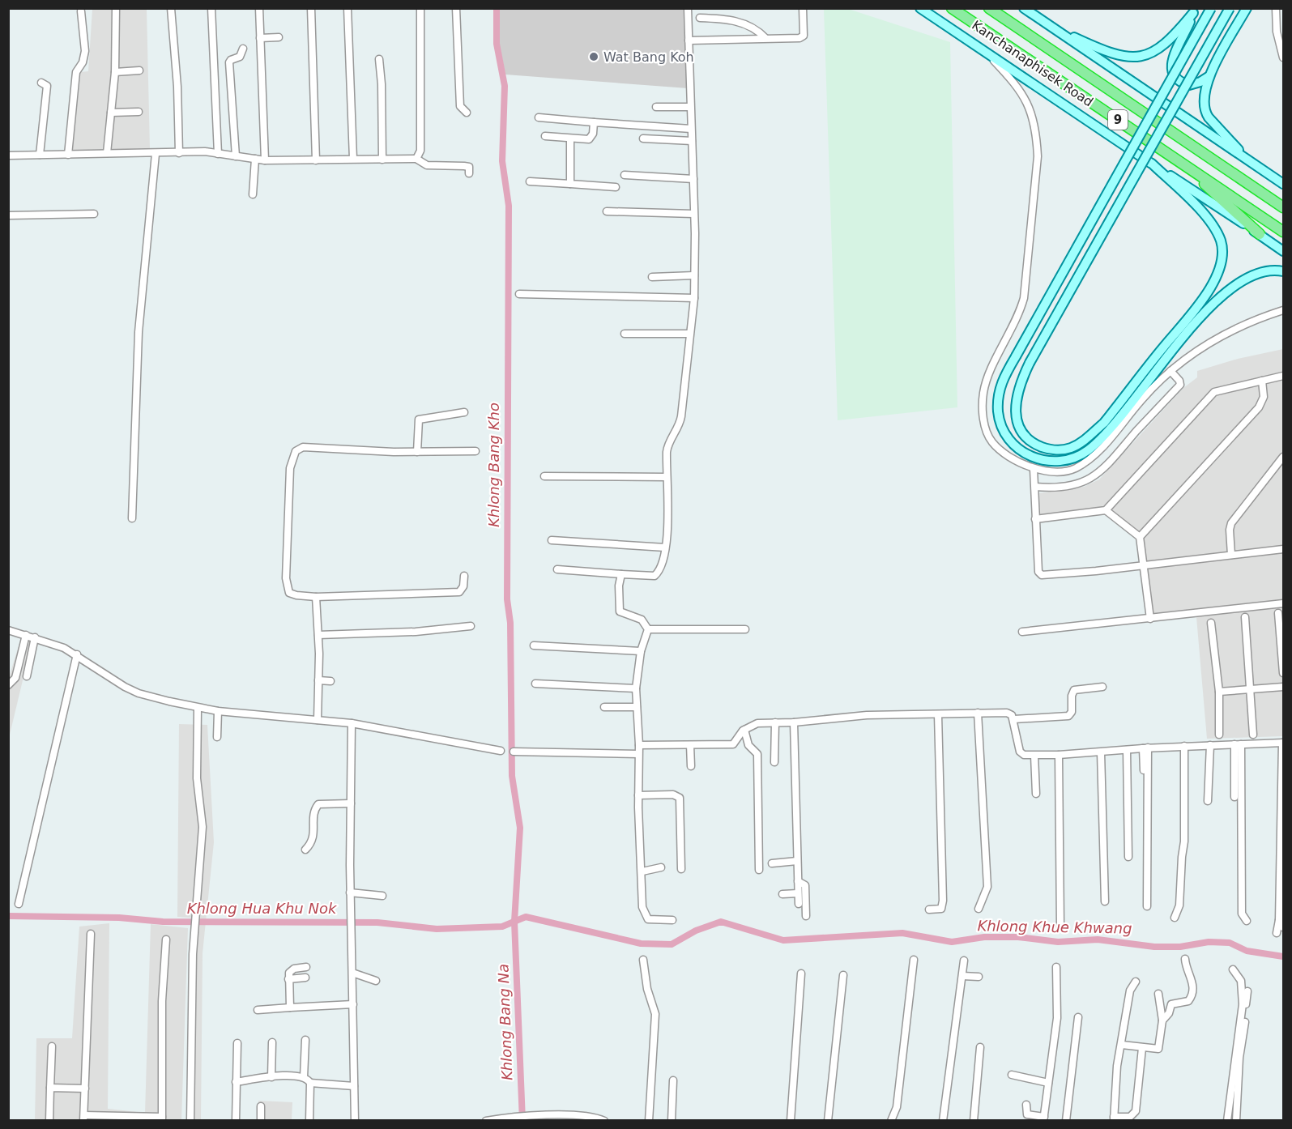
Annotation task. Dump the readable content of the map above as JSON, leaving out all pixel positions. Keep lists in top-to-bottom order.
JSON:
{
  "streets": {
    "highway": ["Kanchanaphisek Road", "9"]
  },
  "water": [
    "Khlong Bang Kho",
    "Khlong Hua Khu Nok",
    "Khlong Khue Khwang",
    "Khlong Bang Na"
  ],
  "places": ["Wat Bang Koh"]
}
